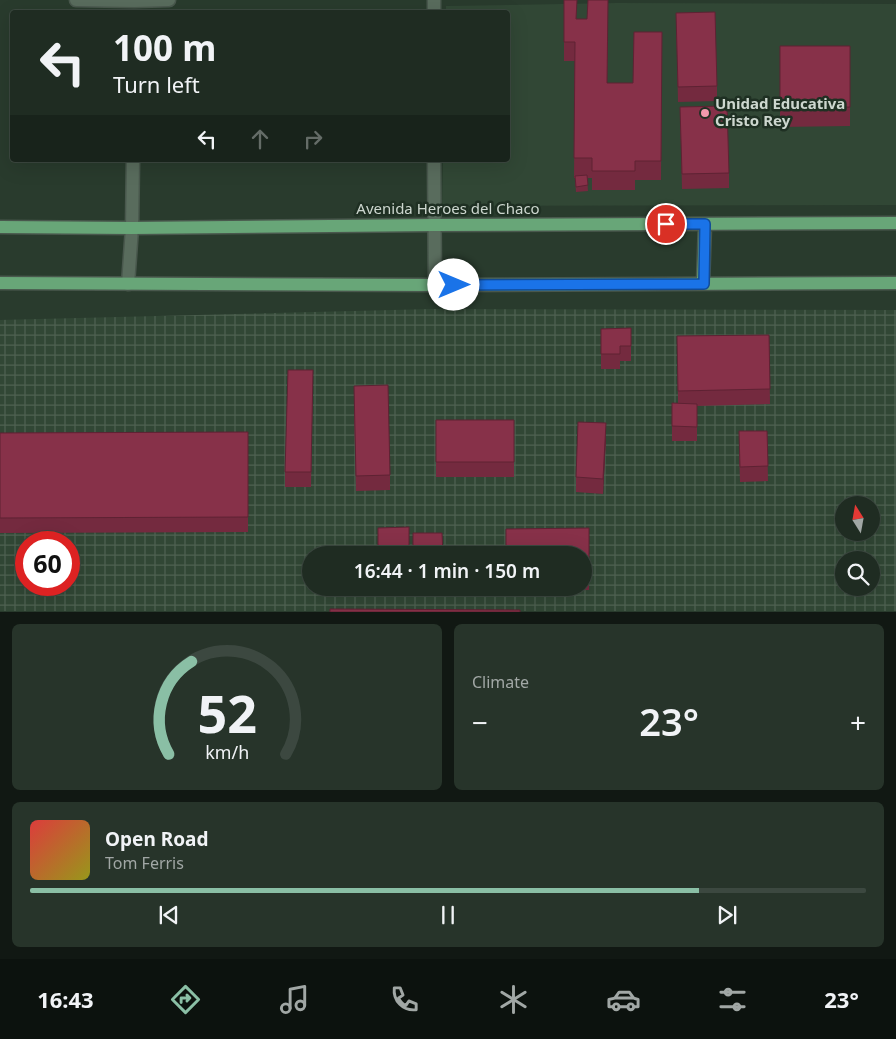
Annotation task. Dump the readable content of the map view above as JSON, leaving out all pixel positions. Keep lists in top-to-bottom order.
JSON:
{
  "streets": {
    "main road": ["Avenida Heroes del Chaco"]
  },
  "places": ["Unidad Educativa Cristo Rey"],
  "north": "top",
  "page": {
    "turn": ["100 m", "Turn left"],
    "limit": "60",
    "trip": "16:44 · 1 min · 150 m",
    "tile": "Climate",
    "heat": ["−", "23°", "+"],
    "song": ["Open Road", "Tom Ferris"],
    "tabs": ["16:43", "23°"],
    "gauge": ["52", "km/h"]
  }
}
